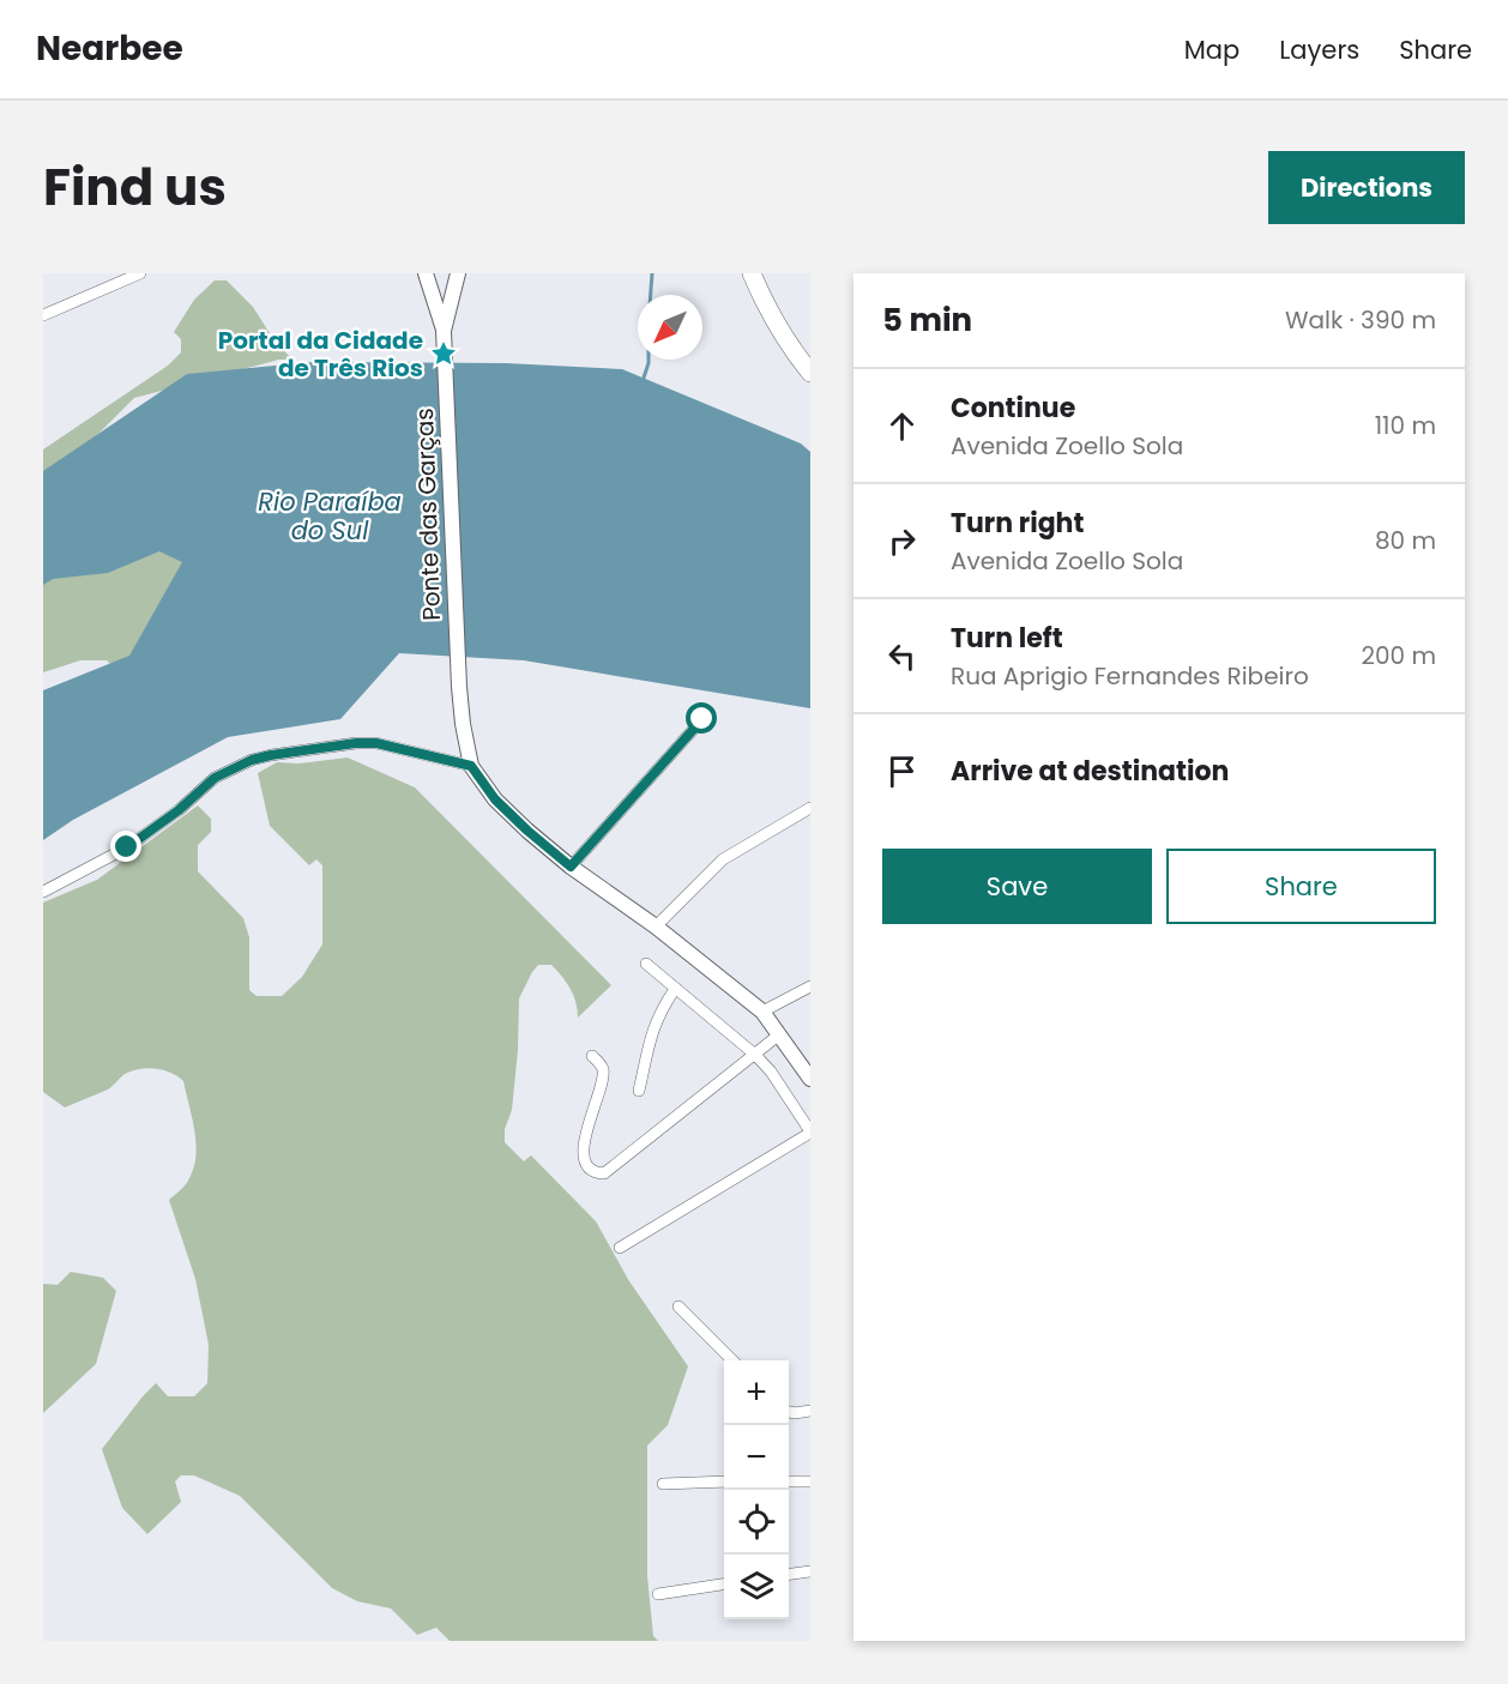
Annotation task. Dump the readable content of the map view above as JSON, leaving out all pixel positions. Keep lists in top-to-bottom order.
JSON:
{
  "streets": {
    "main road": ["Ponte das Garças"]
  },
  "water": ["Rio Paraíba do Sul"],
  "places": {
    "place": ["Portal da Cidade de Três Rios"]
  },
  "north": "bottom left",
  "page": {
    "header": "Nearbee",
    "nav": ["Map", "Layers", "Share"],
    "title": "Find us",
    "buttons": [
      "Directions",
      ["Save", "Share"]
    ],
    "heading": ["5 min", "Walk · 390 m"],
    "list": [
      ["Continue", "Avenida Zoello Sola", "110 m"],
      ["Turn right", "Avenida Zoello Sola", "80 m"],
      ["Turn left", "Rua Aprigio Fernandes Ribeiro", "200 m"],
      "Arrive at destination"
    ],
    "map_buttons": ["+", "−"]
  }
}
